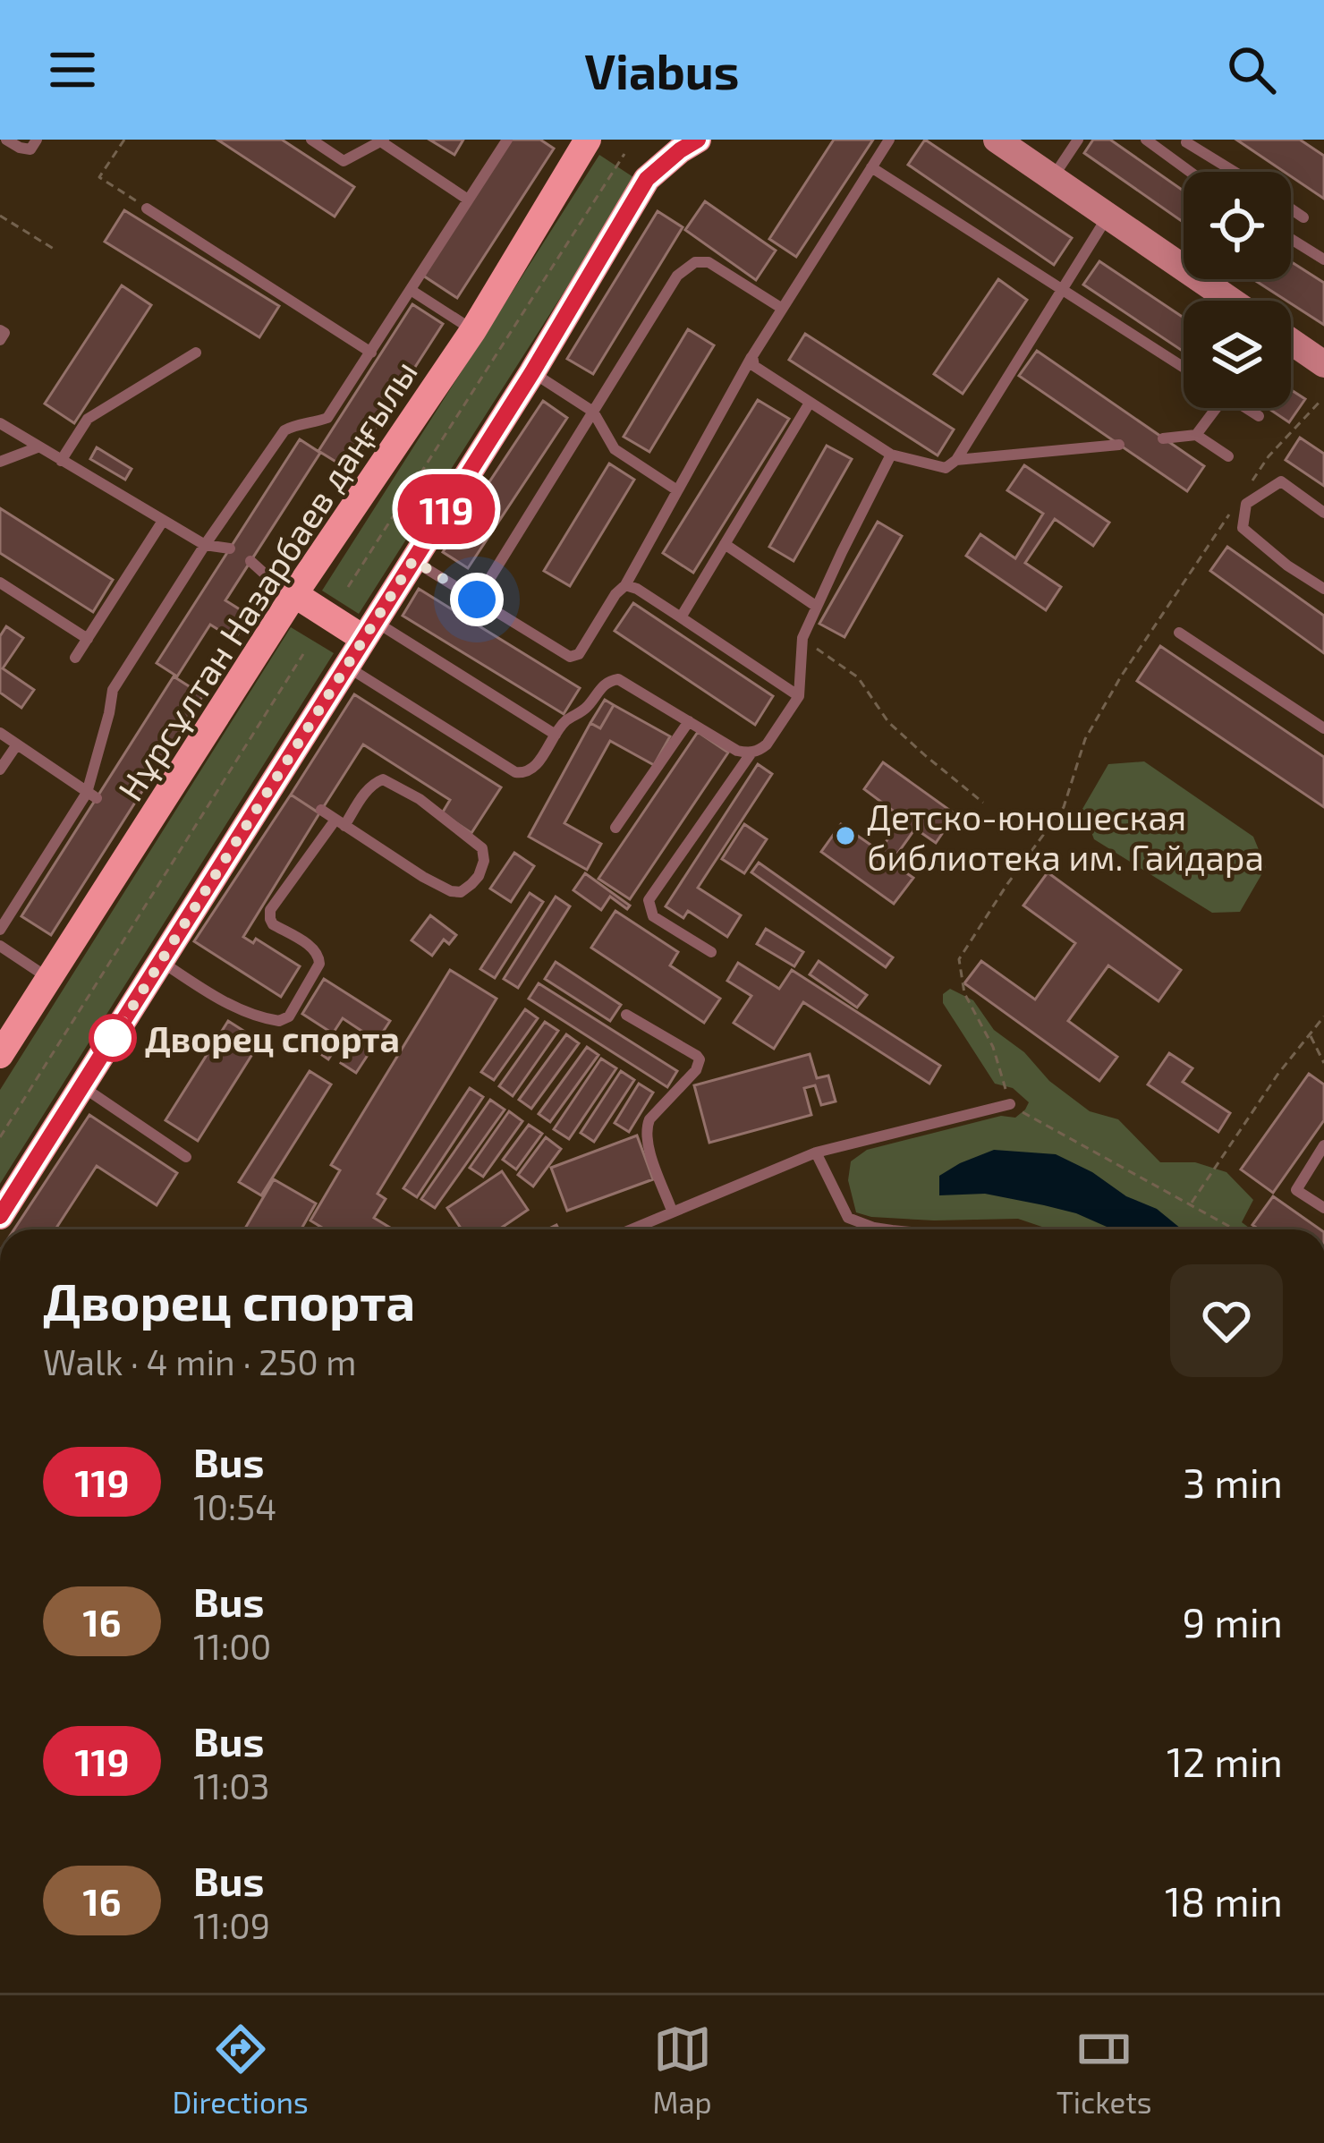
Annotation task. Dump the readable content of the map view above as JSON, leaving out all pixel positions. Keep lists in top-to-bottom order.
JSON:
{
  "streets": {
    "main road": ["Нұрсұлтан Назарбаев даңғылы"]
  },
  "places": ["Детско-юношеская библиотека им. Гайдара", "Дворец спорта"],
  "lines": ["bus line 119"],
  "page": {
    "header": "Viabus",
    "on_map": "119",
    "heading": ["Дворец спорта", "Walk · 4 min · 250 m"],
    "list": [
      {
        "mark": "119",
        "name": "Bus",
        "note": "10:54",
        "value": "3 min"
      },
      {
        "mark": "16",
        "name": "Bus",
        "note": "11:00",
        "value": "9 min"
      },
      {
        "mark": "119",
        "name": "Bus",
        "note": "11:03",
        "value": "12 min"
      },
      {
        "mark": "16",
        "name": "Bus",
        "note": "11:09",
        "value": "18 min"
      }
    ],
    "tabs": ["Directions", "Map", "Tickets"]
  }
}
